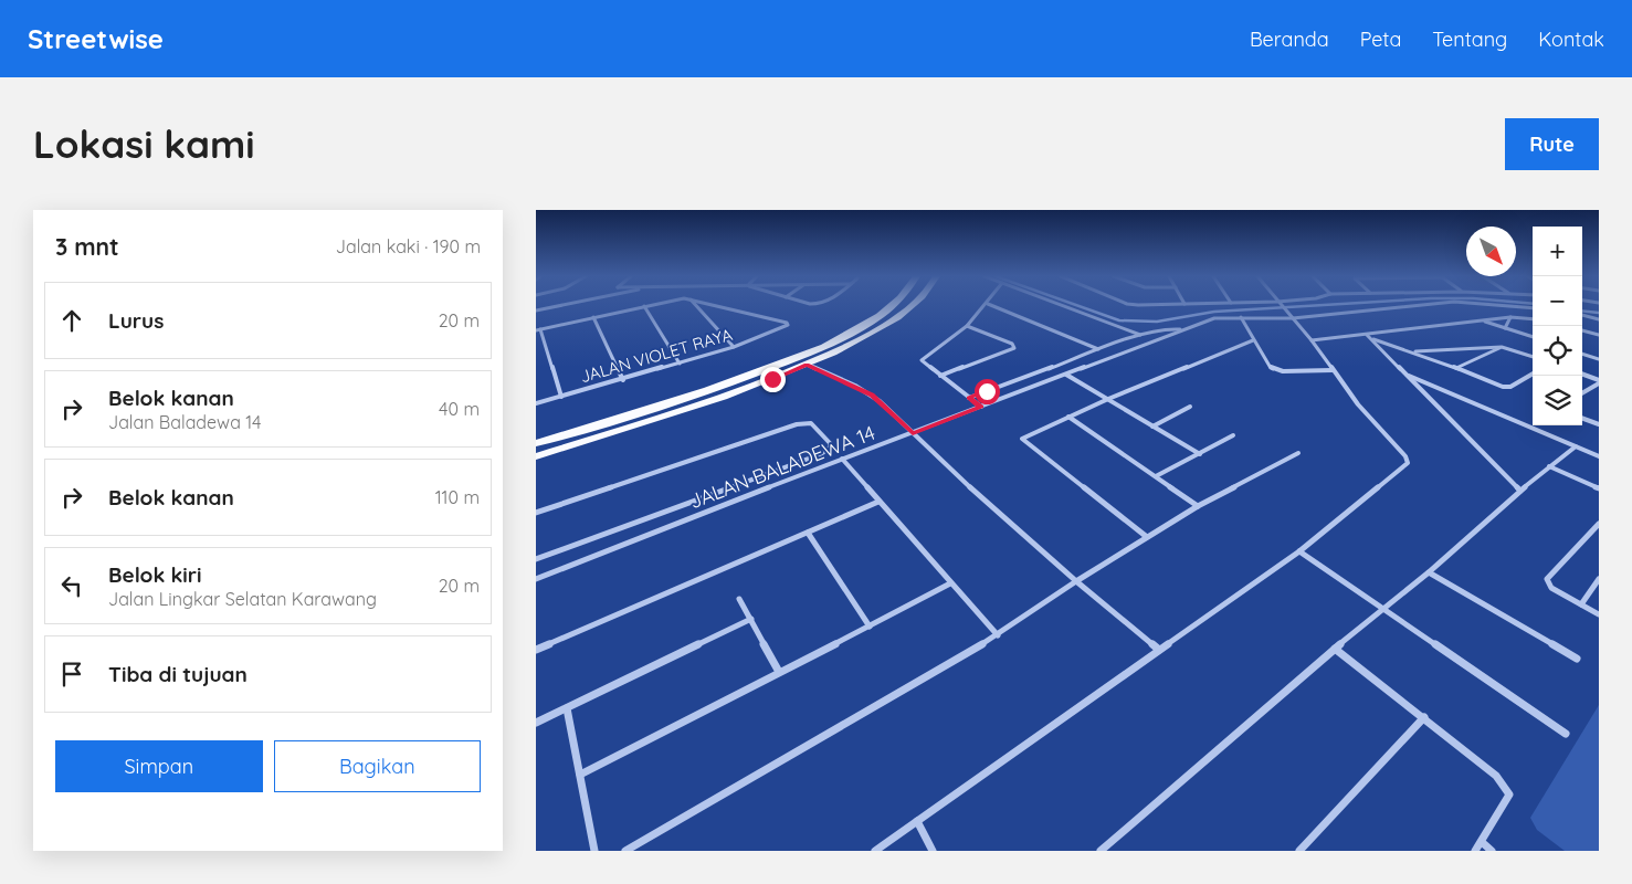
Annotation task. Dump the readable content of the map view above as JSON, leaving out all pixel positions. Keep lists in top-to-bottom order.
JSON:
{
  "streets": {
    "street": ["JALAN VIOLET RAYA", "JALAN BALADEWA 14"]
  },
  "north": "bottom right",
  "page": {
    "header": "Streetwise",
    "nav": [
      "Beranda",
      "Peta",
      "Tentang",
      "Kontak"
    ],
    "buttons": [
      "Rute",
      ["Simpan", "Bagikan"]
    ],
    "title": "Lokasi kami",
    "heading": ["3 mnt", "Jalan kaki · 190 m"],
    "map_buttons": ["+", "−"],
    "list": [
      ["Lurus", "20 m"],
      ["Belok kanan", "Jalan Baladewa 14", "40 m"],
      ["Belok kanan", "110 m"],
      ["Belok kiri", "Jalan Lingkar Selatan Karawang", "20 m"],
      "Tiba di tujuan"
    ]
  }
}
